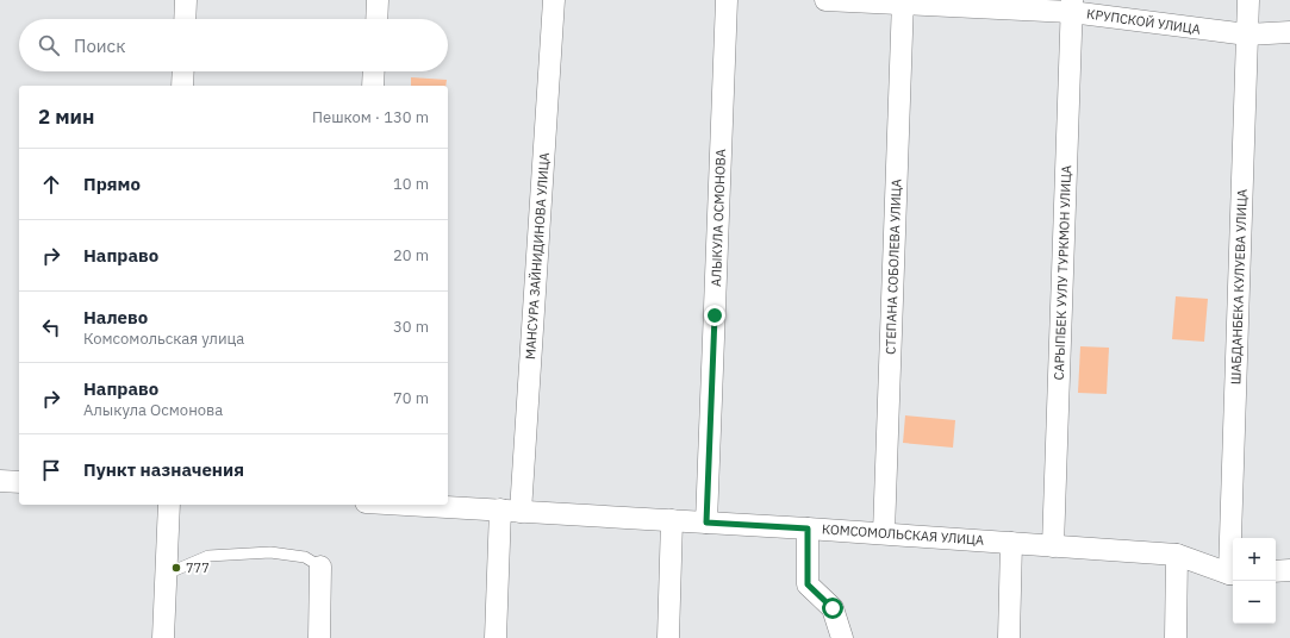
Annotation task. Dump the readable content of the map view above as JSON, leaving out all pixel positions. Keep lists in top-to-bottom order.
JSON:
{
  "streets": {
    "street": [
      "КРУПСКОЙ УЛИЦА",
      "АЛЫКУЛА ОСМОНОВА",
      "МАНСУРА ЗАЙНИДИНОВА УЛИЦА",
      "СТЕПАНА СОБОЛЕВА УЛИЦА",
      "САРЫПБЕК УУЛУ ТУРКМОН УЛИЦА",
      "ШАБДАНБЕКА КУЛУЕВА УЛИЦА",
      "КОМСОМОЛЬСКАЯ УЛИЦА"
    ]
  },
  "crossings": [
    ["КРУПСКОЙ УЛИЦА", "СТЕПАНА СОБОЛЕВА УЛИЦА"],
    ["КРУПСКОЙ УЛИЦА", "САРЫПБЕК УУЛУ ТУРКМОН УЛИЦА"],
    ["КРУПСКОЙ УЛИЦА", "ШАБДАНБЕКА КУЛУЕВА УЛИЦА"],
    ["АЛЫКУЛА ОСМОНОВА", "КОМСОМОЛЬСКАЯ УЛИЦА"],
    ["МАНСУРА ЗАЙНИДИНОВА УЛИЦА", "КОМСОМОЛЬСКАЯ УЛИЦА"],
    ["СТЕПАНА СОБОЛЕВА УЛИЦА", "КОМСОМОЛЬСКАЯ УЛИЦА"],
    ["САРЫПБЕК УУЛУ ТУРКМОН УЛИЦА", "КОМСОМОЛЬСКАЯ УЛИЦА"]
  ],
  "places": ["777"],
  "page": {
    "search": "Поиск",
    "heading": ["2 мин", "Пешком · 130 m"],
    "list": [
      ["Прямо", "10 m"],
      ["Направо", "20 m"],
      ["Налево", "Комсомольская улица", "30 m"],
      ["Направо", "Алыкула Осмонова", "70 m"],
      "Пункт назначения"
    ],
    "map_buttons": ["+", "−"]
  }
}
